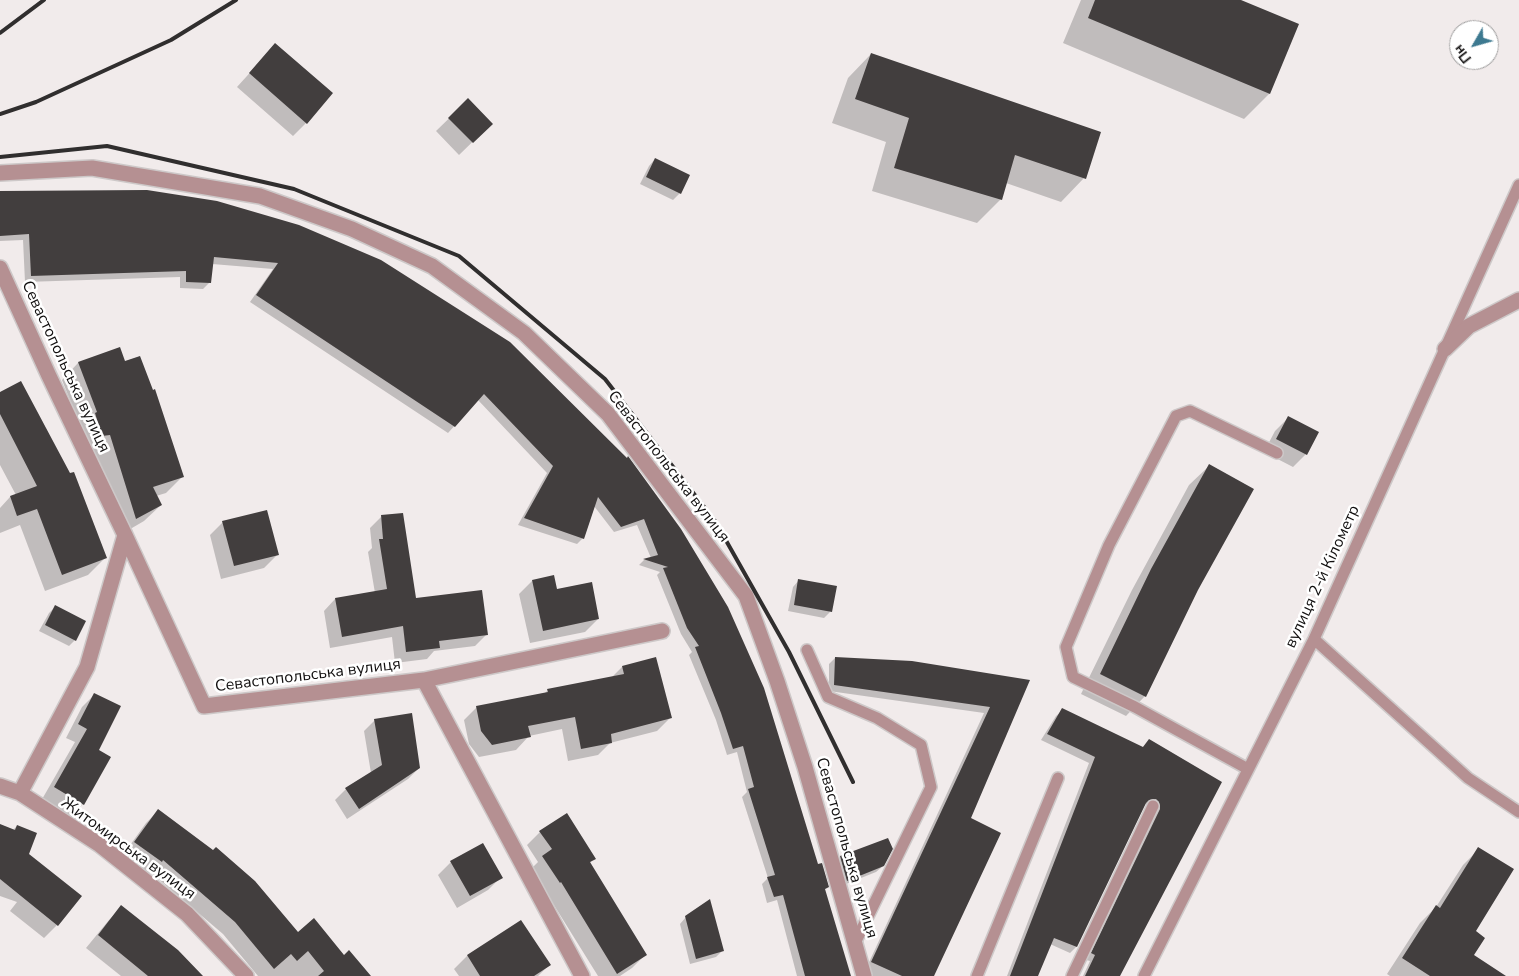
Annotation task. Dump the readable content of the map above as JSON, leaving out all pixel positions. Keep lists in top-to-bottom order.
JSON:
{
  "streets": {
    "street": ["Севастопольська вулиця", "Житомирська вулиця"],
    "lane": ["вулиця 2-й Кілометр"]
  },
  "north": "bottom left"
}
